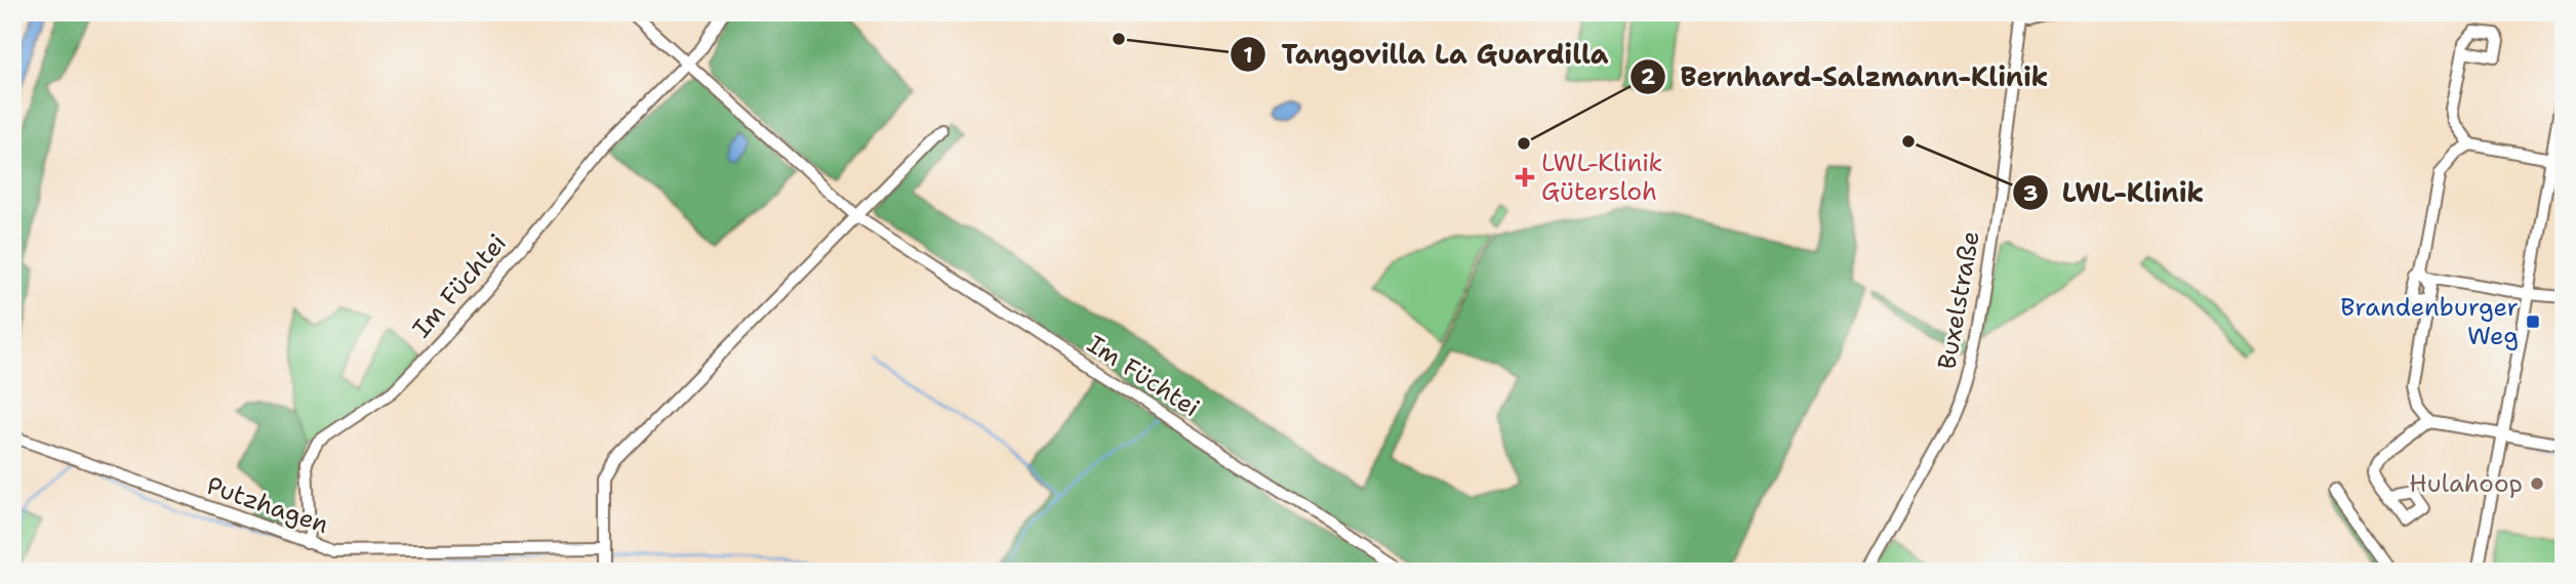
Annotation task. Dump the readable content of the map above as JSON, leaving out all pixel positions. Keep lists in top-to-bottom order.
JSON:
{
  "streets": {
    "street": ["Im Füchtei", "Buxelstraße", "Putzhagen"]
  },
  "crossings": [
    ["Im Füchtei", "Putzhagen"]
  ],
  "places": {
    "other": [
      "Tangovilla La Guardilla",
      "LWL-Klinik",
      "Bernhard-Salzmann-Klinik",
      "Hulahoop"
    ],
    "health": ["LWL-Klinik Gütersloh"],
    "transit": ["Brandenburger Weg"]
  }
}
